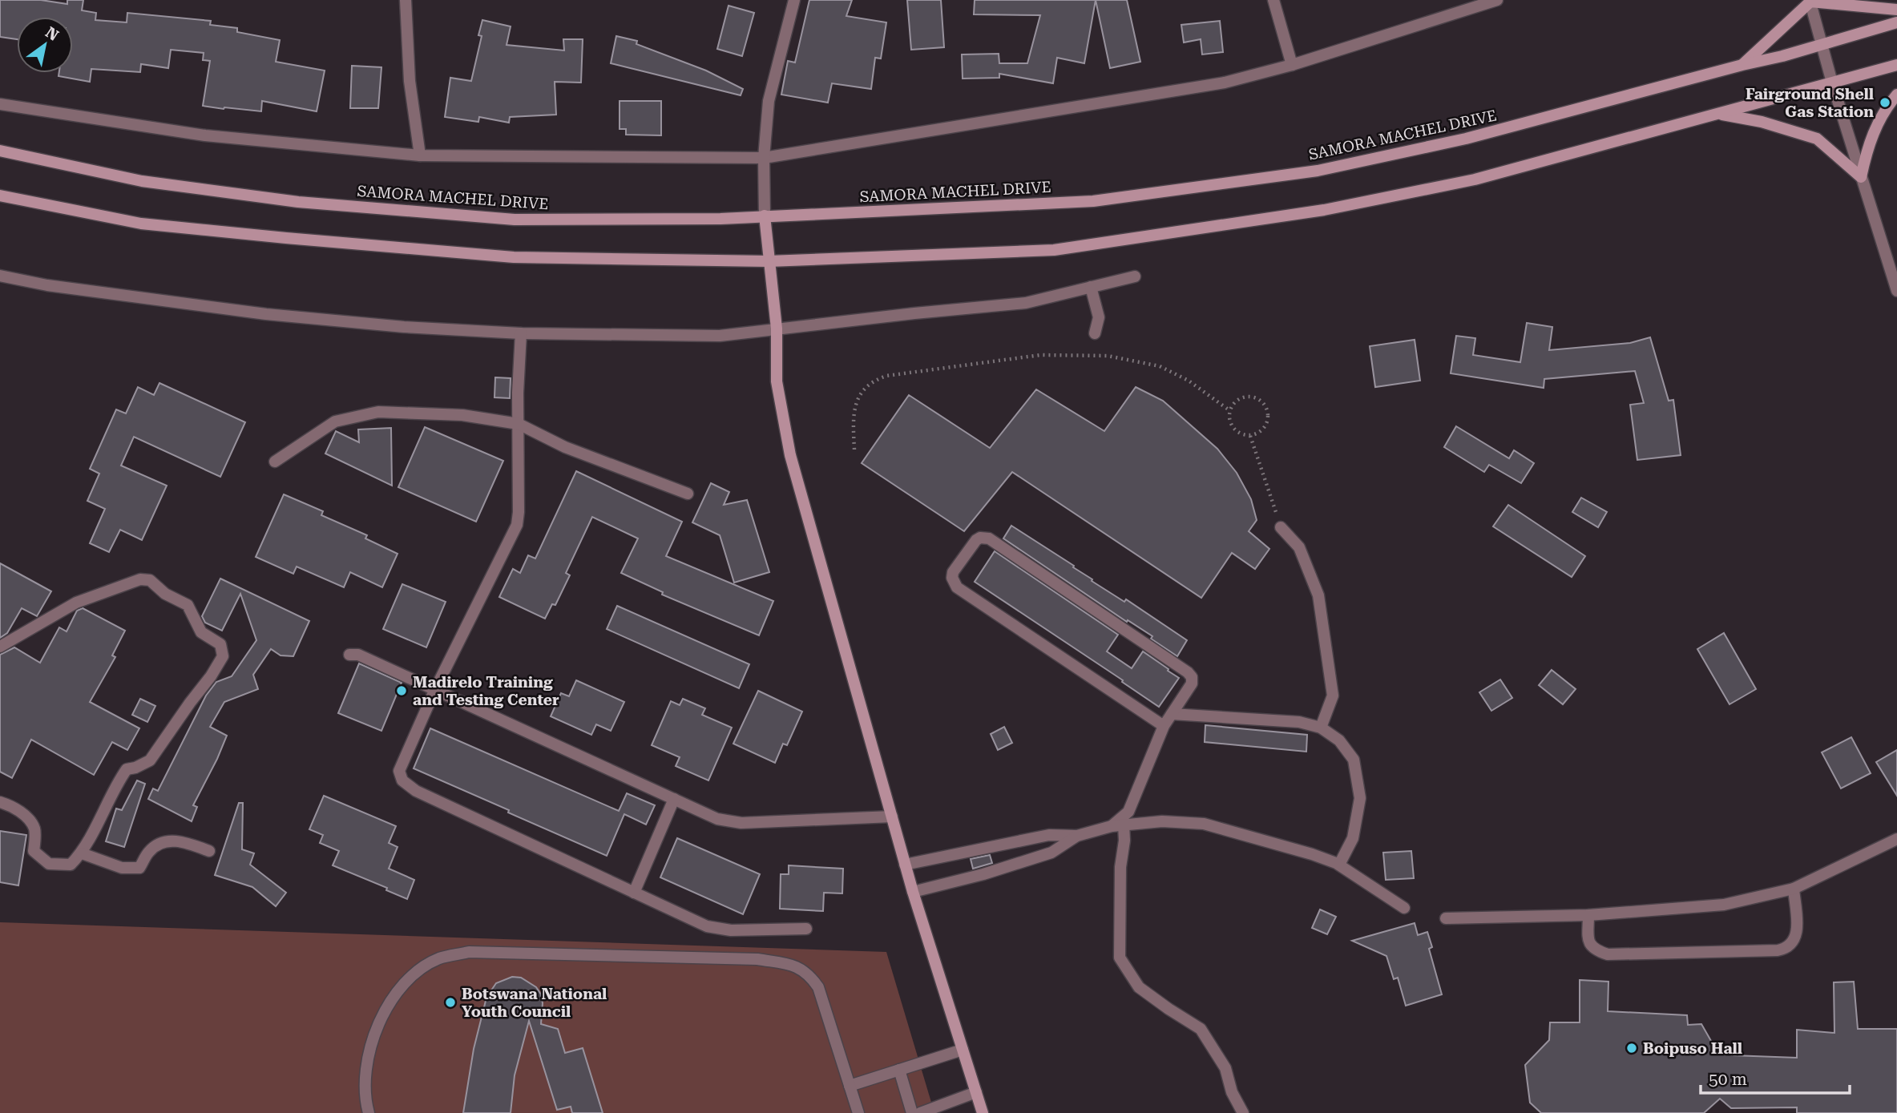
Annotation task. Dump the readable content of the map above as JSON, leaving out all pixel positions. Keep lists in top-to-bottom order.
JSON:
{
  "streets": {
    "main road": ["SAMORA MACHEL DRIVE"]
  },
  "places": [
    "Fairground Shell Gas Station",
    "Madirelo Training and Testing Center",
    "Botswana National Youth Council",
    "Boipuso Hall"
  ],
  "scale_bar": "50 m",
  "north": "top right"
}
